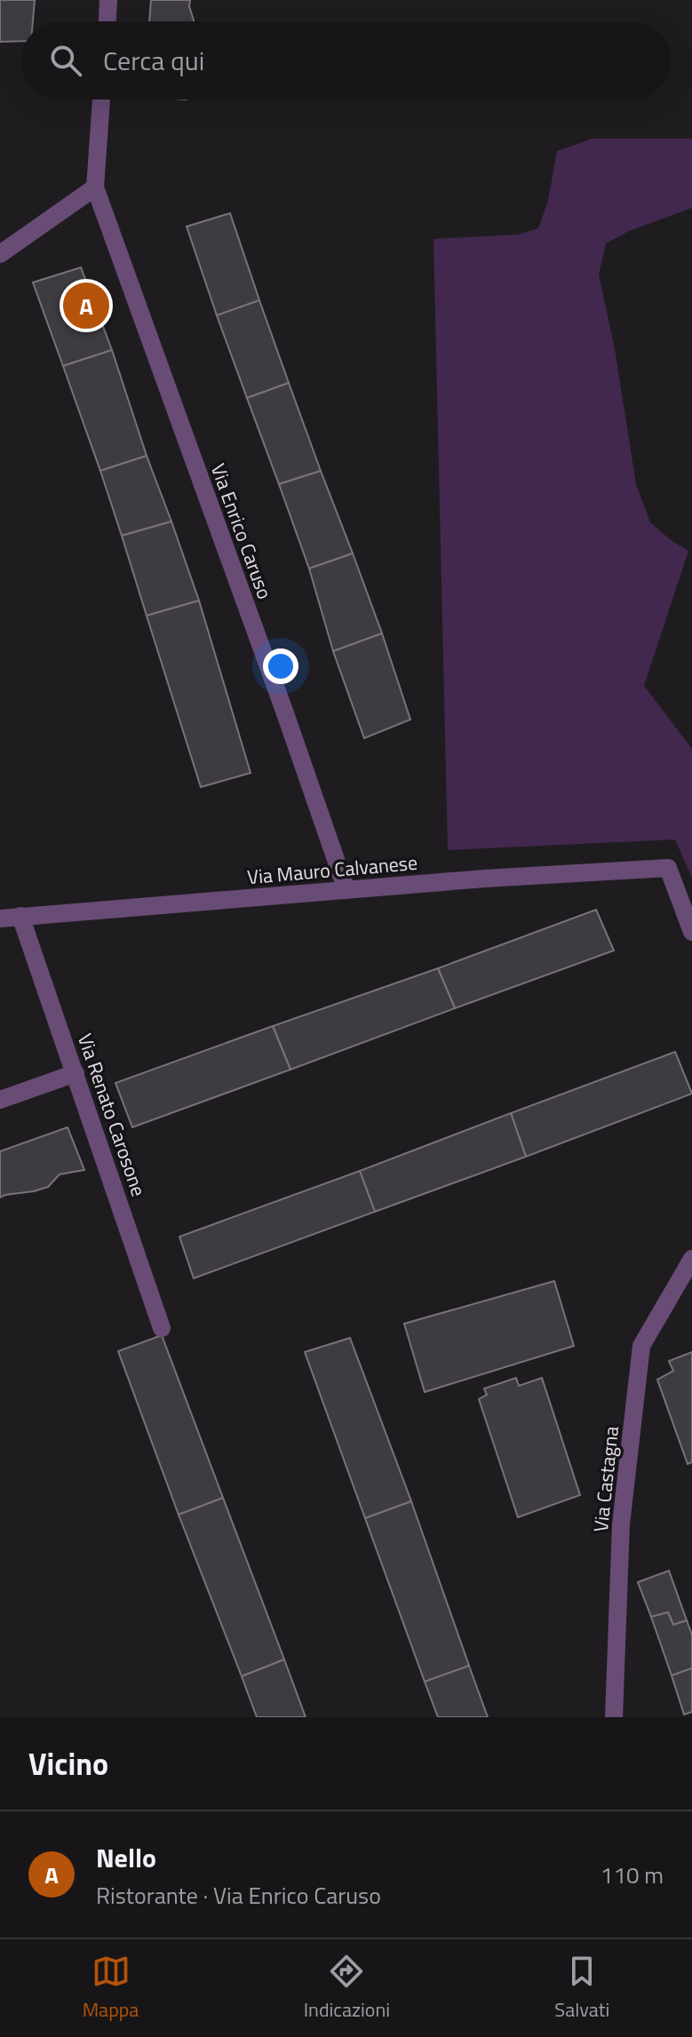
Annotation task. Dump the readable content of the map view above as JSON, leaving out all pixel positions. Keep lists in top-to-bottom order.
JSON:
{
  "streets": {
    "street": [
      "Via Enrico Caruso",
      "Via Mauro Calvanese",
      "Via Renato Carosone",
      "Via Castagna"
    ]
  },
  "crossings": [
    ["Via Enrico Caruso", "Via Mauro Calvanese"],
    ["Via Mauro Calvanese", "Via Renato Carosone"]
  ],
  "page": {
    "search": "Cerca qui",
    "pins": "A",
    "heading": "Vicino",
    "list": [
      {
        "mark": "A",
        "name": "Nello",
        "note": "Ristorante · Via Enrico Caruso",
        "value": "110 m"
      }
    ],
    "nav": ["Mappa", "Indicazioni", "Salvati"]
  }
}
